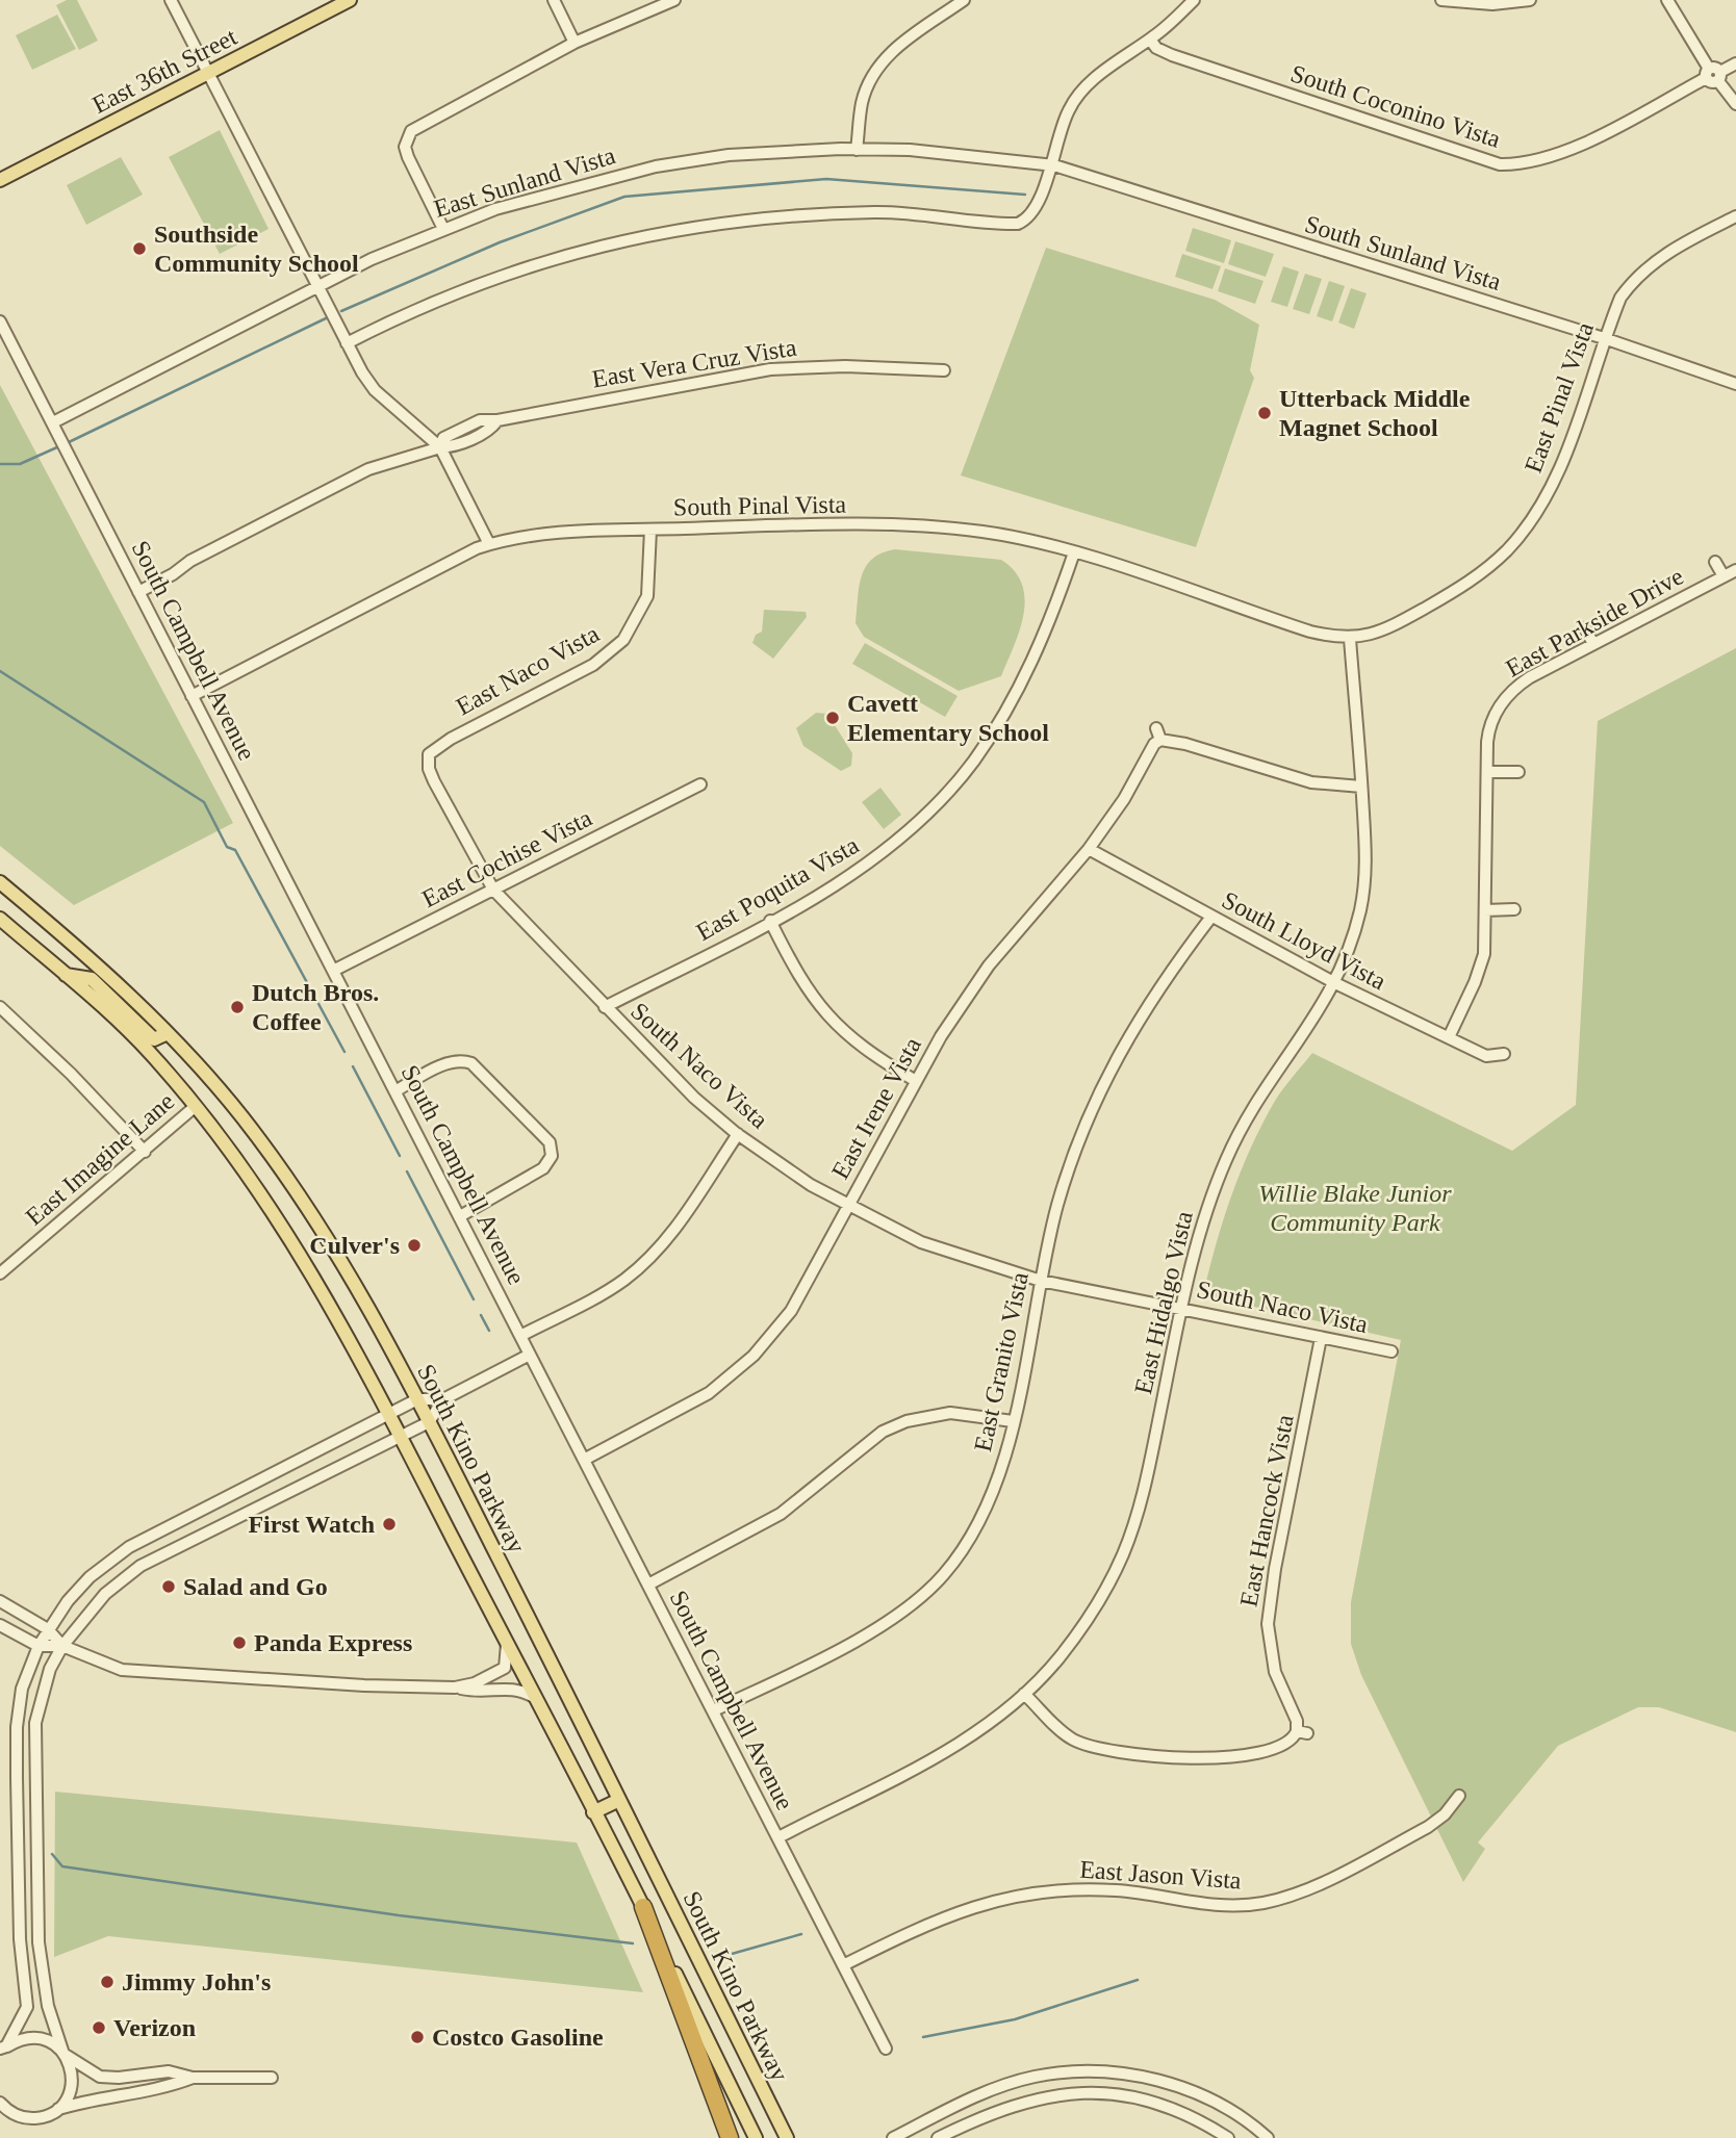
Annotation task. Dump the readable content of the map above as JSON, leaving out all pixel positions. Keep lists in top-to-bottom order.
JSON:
{
  "streets": {
    "main road": ["East 36th Street", "South Kino Parkway"],
    "street": [
      "South Coconino Vista",
      "East Sunland Vista",
      "South Sunland Vista",
      "East Vera Cruz Vista",
      "East Pinal Vista",
      "South Pinal Vista",
      "East Parkside Drive",
      "South Campbell Avenue",
      "East Naco Vista",
      "East Cochise Vista",
      "East Poquita Vista",
      "South Lloyd Vista",
      "South Naco Vista",
      "East Irene Vista",
      "East Imagine Lane",
      "East Hidalgo Vista",
      "East Granito Vista",
      "East Hancock Vista",
      "East Jason Vista"
    ]
  },
  "crossings": [
    ["East Sunland Vista", "South Sunland Vista"],
    ["East Sunland Vista", "South Campbell Avenue"],
    ["South Sunland Vista", "East Pinal Vista"],
    ["East Vera Cruz Vista", "South Campbell Avenue"],
    ["East Pinal Vista", "South Pinal Vista"],
    ["East Pinal Vista", "East Hidalgo Vista"],
    ["South Pinal Vista", "South Campbell Avenue"],
    ["South Pinal Vista", "East Naco Vista"],
    ["South Pinal Vista", "East Poquita Vista"],
    ["South Pinal Vista", "East Hidalgo Vista"],
    ["East Parkside Drive", "South Lloyd Vista"],
    ["South Campbell Avenue", "East Cochise Vista"],
    ["South Campbell Avenue", "East Irene Vista"],
    ["South Campbell Avenue", "East Hidalgo Vista"],
    ["South Campbell Avenue", "East Granito Vista"],
    ["South Campbell Avenue", "East Jason Vista"],
    ["East Naco Vista", "South Naco Vista"],
    ["East Cochise Vista", "South Naco Vista"],
    ["East Poquita Vista", "South Naco Vista"],
    ["South Lloyd Vista", "East Irene Vista"],
    ["South Lloyd Vista", "East Hidalgo Vista"],
    ["South Lloyd Vista", "East Granito Vista"],
    ["South Naco Vista", "East Irene Vista"],
    ["South Naco Vista", "East Hidalgo Vista"],
    ["South Naco Vista", "East Granito Vista"],
    ["South Naco Vista", "East Hancock Vista"],
    ["East Irene Vista", "East Hidalgo Vista"],
    ["East Imagine Lane", "South Kino Parkway"],
    ["East Hidalgo Vista", "East Hancock Vista"]
  ],
  "parks": ["Willie Blake Junior Community Park"],
  "places": [
    "Southside Community School",
    "Utterback Middle Magnet School",
    "Cavett Elementary School",
    "Dutch Bros. Coffee",
    "Culver's",
    "First Watch",
    "Salad and Go",
    "Panda Express",
    "Jimmy John's",
    "Verizon",
    "Costco Gasoline"
  ]
}
